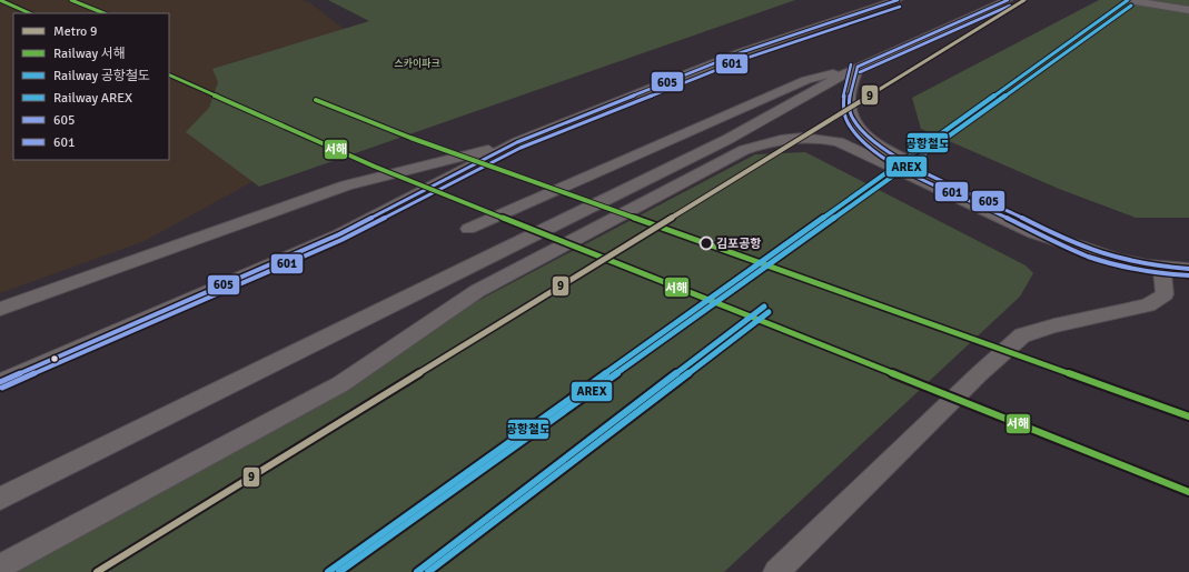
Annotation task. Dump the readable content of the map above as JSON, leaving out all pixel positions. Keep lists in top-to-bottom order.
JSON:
{
  "parks": ["스카이파크"],
  "places": ["김포공항"],
  "lines": [
    "metro line 9",
    "rail line 서해",
    "rail line 공항철도",
    "transit line 605",
    "rail line AREX",
    "transit line 601"
  ],
  "legend": [
    "Metro 9",
    "Railway 서해",
    "Railway 공항철도",
    "Railway AREX",
    "605",
    "601"
  ]
}
